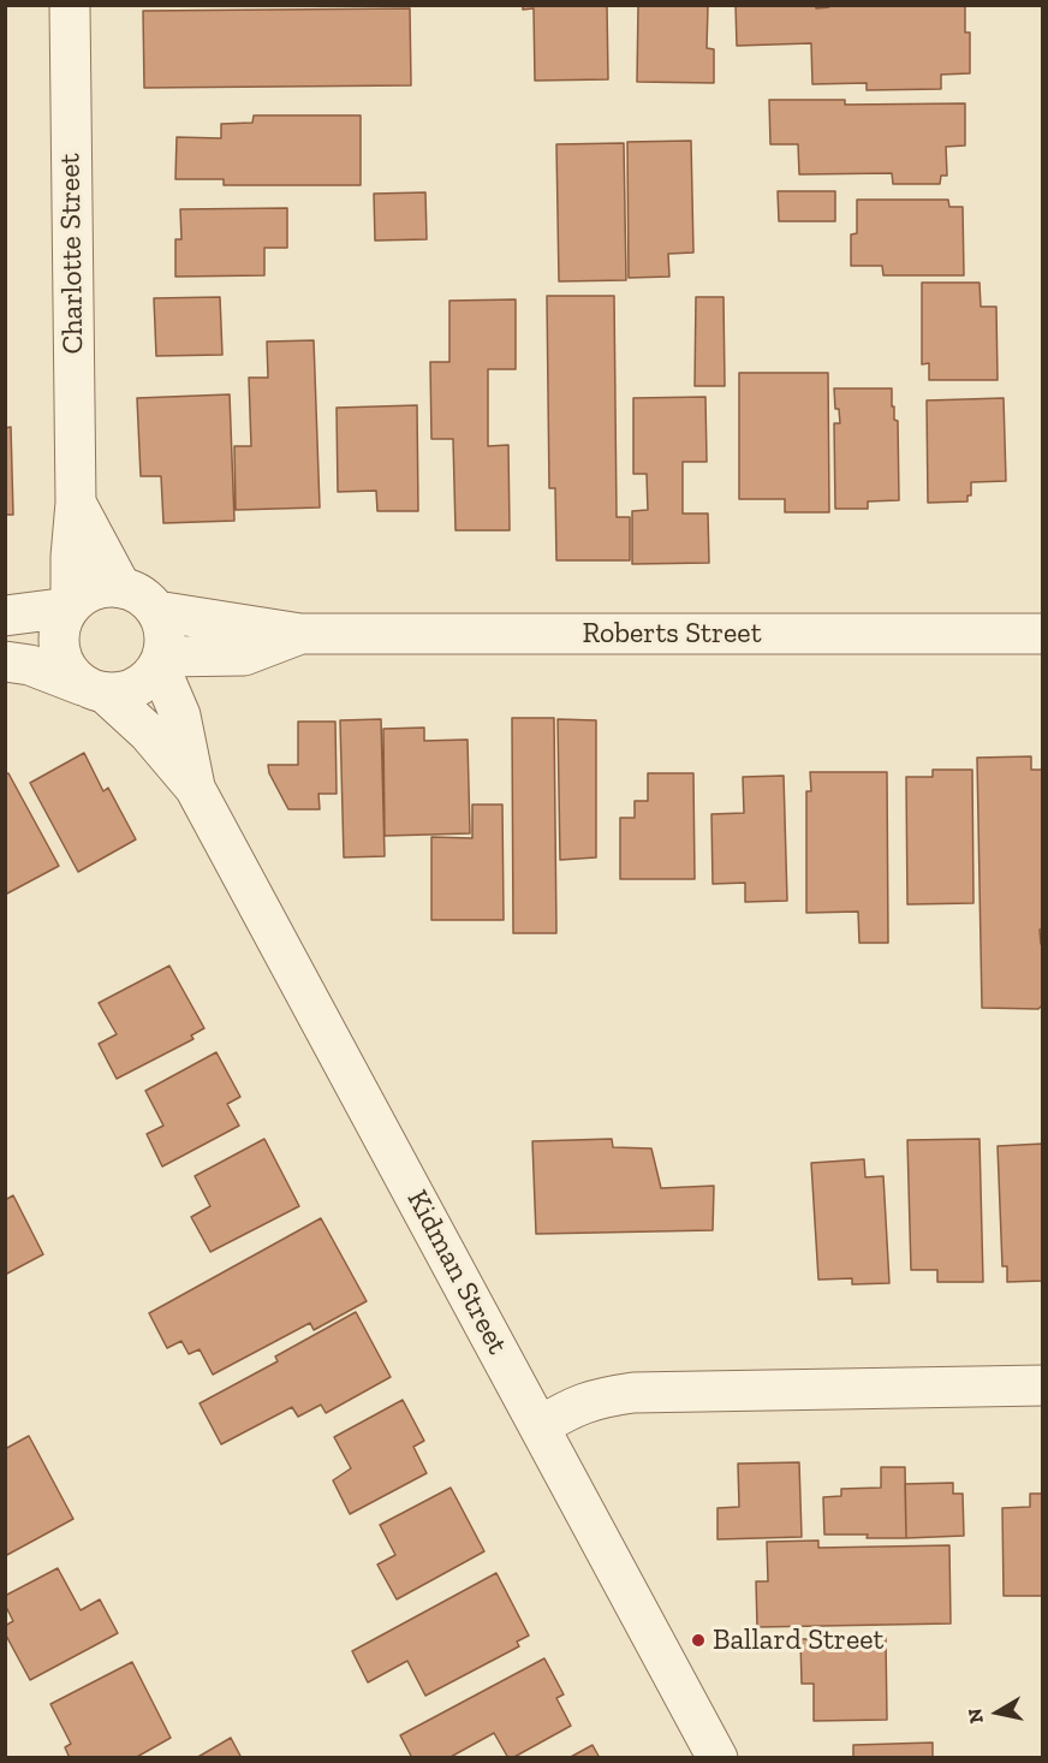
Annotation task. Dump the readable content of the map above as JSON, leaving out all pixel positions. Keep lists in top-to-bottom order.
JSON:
{
  "streets": {
    "street": ["Charlotte Street", "Roberts Street", "Kidman Street"]
  },
  "crossings": [
    ["Charlotte Street", "Roberts Street"],
    ["Charlotte Street", "Kidman Street"],
    ["Roberts Street", "Kidman Street"]
  ],
  "places": ["Ballard Street"],
  "north": "left"
}
